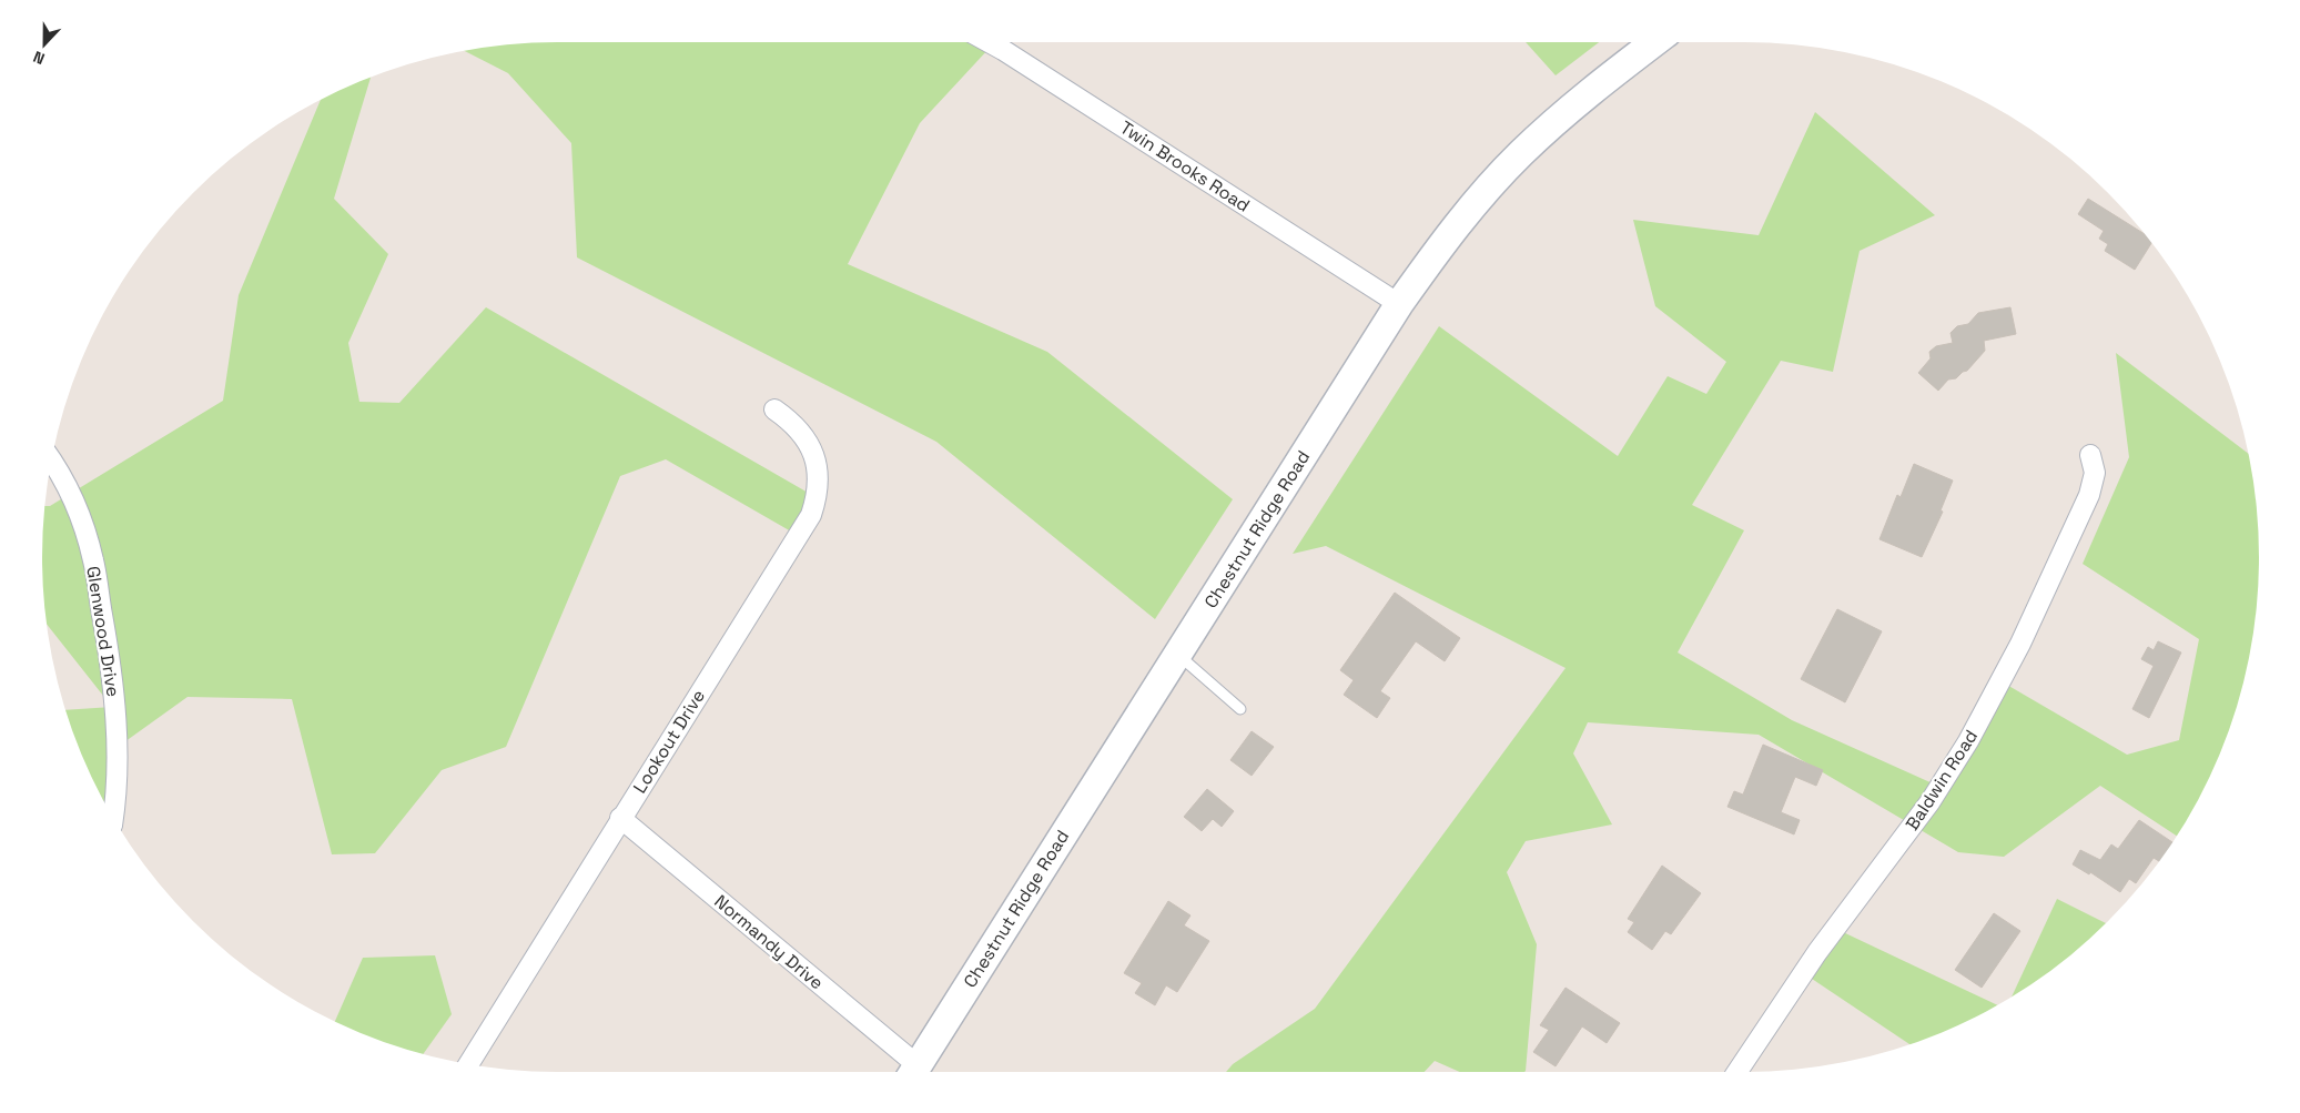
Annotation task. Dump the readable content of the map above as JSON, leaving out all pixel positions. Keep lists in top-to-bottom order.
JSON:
{
  "streets": {
    "main road": ["Chestnut Ridge Road"],
    "street": [
      "Twin Brooks Road",
      "Glenwood Drive",
      "Lookout Drive",
      "Baldwin Road",
      "Normandy Drive"
    ]
  },
  "crossings": [
    ["Twin Brooks Road", "Chestnut Ridge Road"],
    ["Lookout Drive", "Normandy Drive"]
  ],
  "north": "bottom"
}
